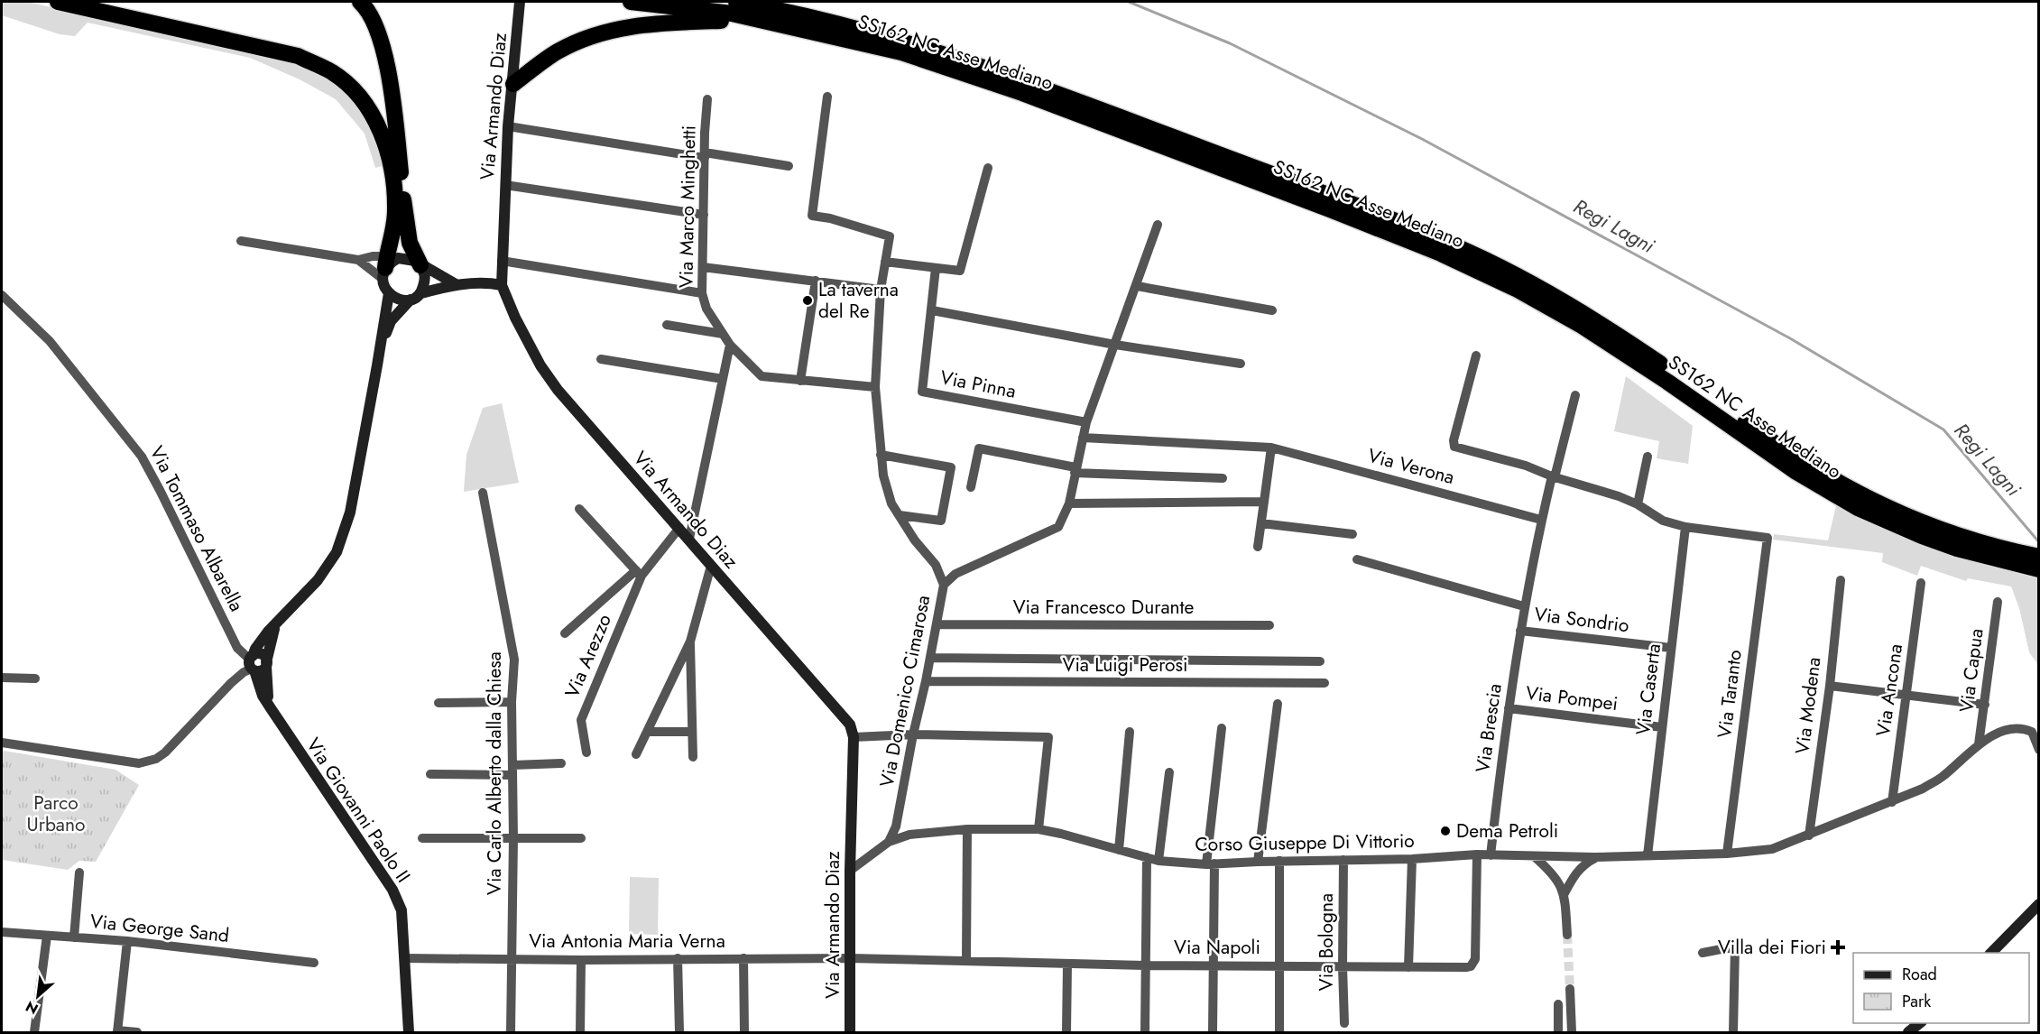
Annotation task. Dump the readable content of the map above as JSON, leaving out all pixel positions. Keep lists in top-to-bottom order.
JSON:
{
  "streets": {
    "highway": ["SS162 NC Asse Mediano"],
    "main road": ["Via Armando Diaz", "Via Giovanni Paolo II"],
    "street": [
      "Via Marco Minghetti",
      "Via Pinna",
      "Via Verona",
      "Via Tommaso Albarella",
      "Via Francesco Durante",
      "Via Sondrio",
      "Via Arezzo",
      "Via Luigi Perosi",
      "Via Capua",
      "Via Caserta",
      "Via Ancona",
      "Via Domenico Cimarosa",
      "Via Taranto",
      "Via Pompei",
      "Via Modena",
      "Via Brescia",
      "Via Carlo Alberto dalla Chiesa",
      "Corso Giuseppe Di Vittorio",
      "Via George Sand",
      "Via Antonia Maria Verna",
      "Via Bologna",
      "Via Napoli"
    ]
  },
  "crossings": [
    ["Via Armando Diaz", "Via Arezzo"],
    ["Via Armando Diaz", "Via Antonia Maria Verna"],
    ["Via Armando Diaz", "Via Napoli"],
    ["Via Pinna", "Via Domenico Cimarosa"],
    ["Via Verona", "Via Domenico Cimarosa"],
    ["Via Verona", "Via Brescia"],
    ["Via Tommaso Albarella", "Via Giovanni Paolo II"],
    ["Via Francesco Durante", "Via Domenico Cimarosa"],
    ["Via Sondrio", "Via Caserta"],
    ["Via Sondrio", "Via Brescia"],
    ["Via Luigi Perosi", "Via Domenico Cimarosa"],
    ["Via Capua", "Corso Giuseppe Di Vittorio"],
    ["Via Caserta", "Via Taranto"],
    ["Via Caserta", "Via Pompei"],
    ["Via Caserta", "Corso Giuseppe Di Vittorio"],
    ["Via Ancona", "Corso Giuseppe Di Vittorio"],
    ["Via Domenico Cimarosa", "Corso Giuseppe Di Vittorio"],
    ["Via Taranto", "Corso Giuseppe Di Vittorio"],
    ["Via Pompei", "Via Brescia"],
    ["Via Modena", "Corso Giuseppe Di Vittorio"],
    ["Via Brescia", "Corso Giuseppe Di Vittorio"],
    ["Via Carlo Alberto dalla Chiesa", "Via Antonia Maria Verna"],
    ["Via Giovanni Paolo II", "Via Antonia Maria Verna"],
    ["Corso Giuseppe Di Vittorio", "Via Bologna"],
    ["Corso Giuseppe Di Vittorio", "Via Napoli"],
    ["Via Antonia Maria Verna", "Via Napoli"],
    ["Via Bologna", "Via Napoli"]
  ],
  "water": ["Regi Lagni"],
  "parks": ["Parco Urbano"],
  "places": {
    "other": ["La taverna del Re", "Dema Petroli"],
    "health": ["Villa dei Fiori"]
  },
  "legend": ["Road", "Park"],
  "north": "bottom left"
}
